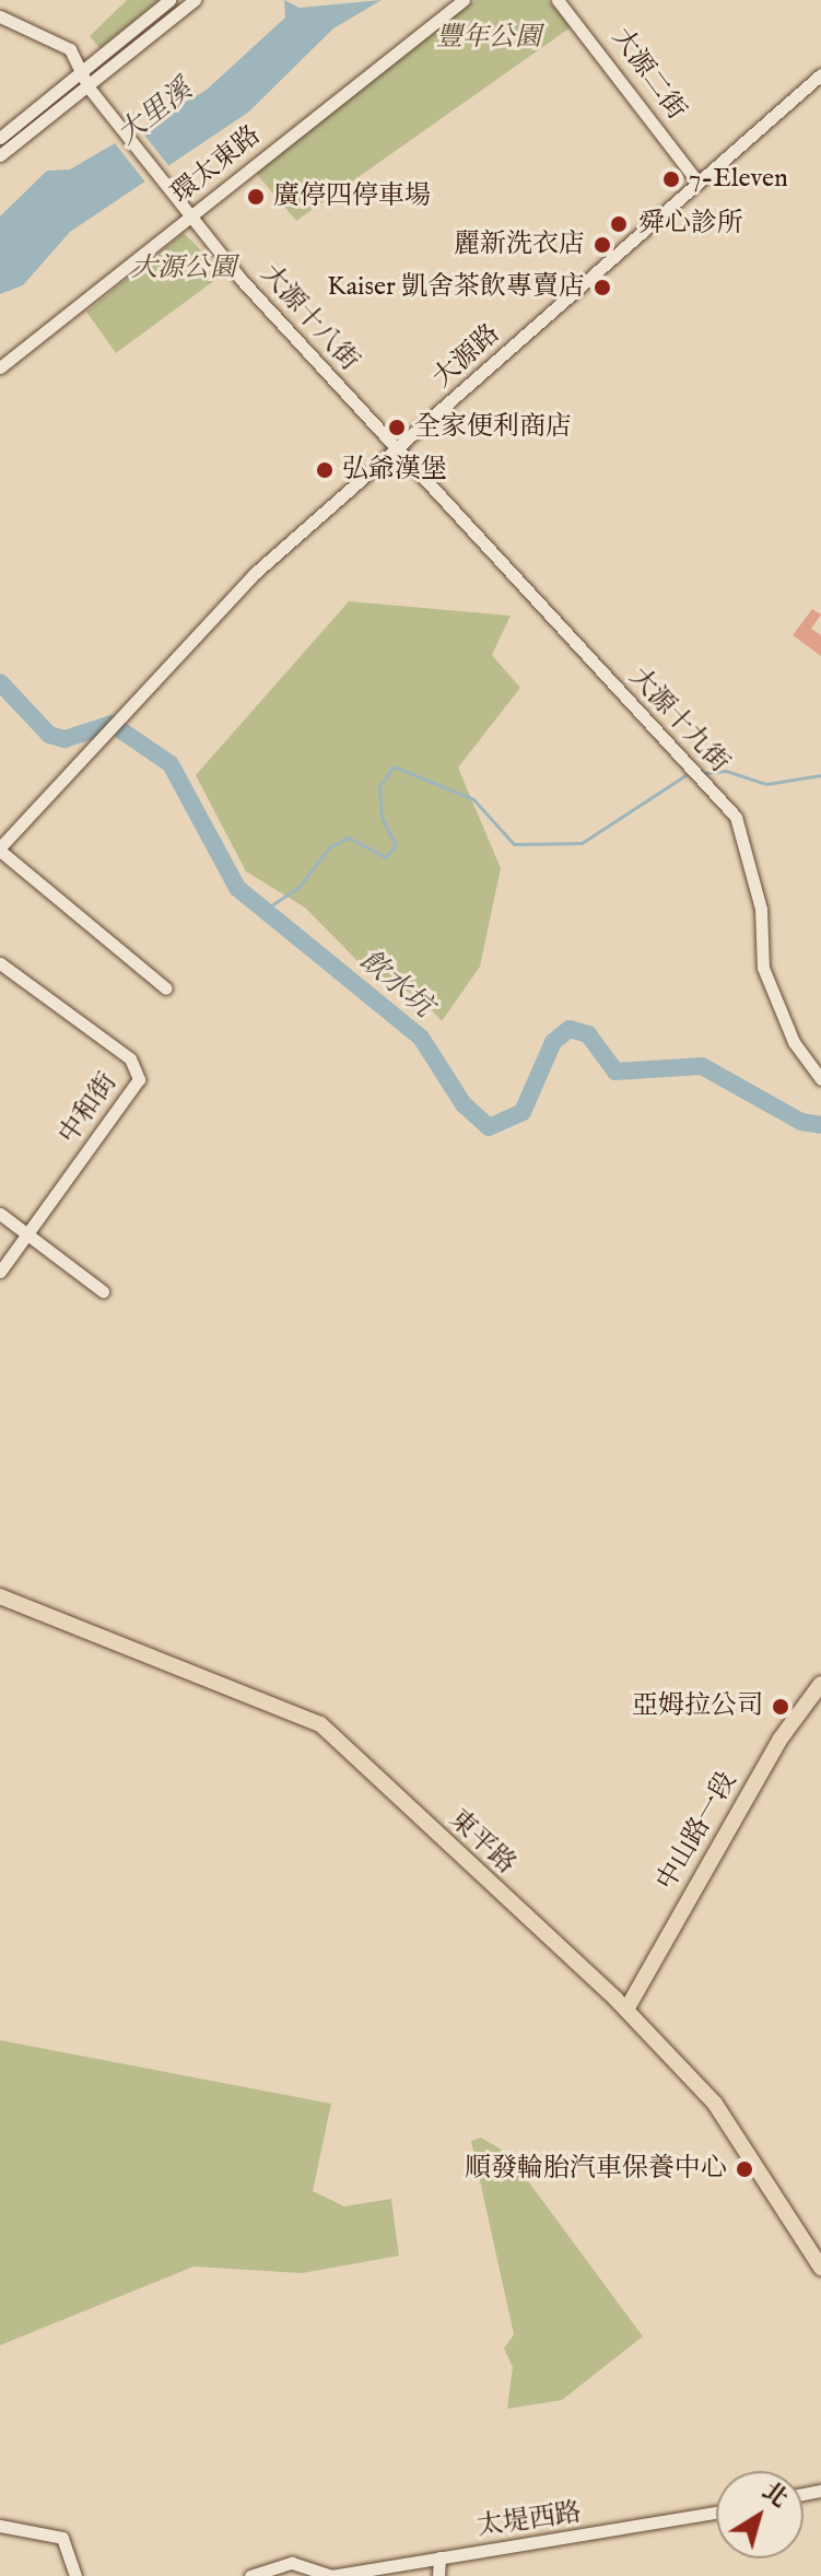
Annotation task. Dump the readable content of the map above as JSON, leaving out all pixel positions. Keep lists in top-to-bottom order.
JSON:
{
  "streets": {
    "main road": ["中山路一段", "東平路"],
    "street": [
      "大源二街",
      "環太東路",
      "大源十八街",
      "大源路",
      "大源十九街",
      "中和街",
      "太堤西路"
    ]
  },
  "crossings": [
    ["大源二街", "大源路"],
    ["環太東路", "大源十八街"],
    ["大源十八街", "大源路"],
    ["大源十八街", "大源十九街"],
    ["大源路", "大源十九街"],
    ["中山路一段", "東平路"]
  ],
  "water": ["大里溪", "飲水坑"],
  "parks": ["豐年公園", "大源公園"],
  "places": [
    "7-Eleven",
    "廣停四停車場",
    "舜心診所",
    "麗新洗衣店",
    "Kaiser 凱舍茶飲專賣店",
    "全家便利商店",
    "弘爺漢堡",
    "亞姆拉公司",
    "順發輪胎汽車保養中心"
  ],
  "north": "top right"
}
